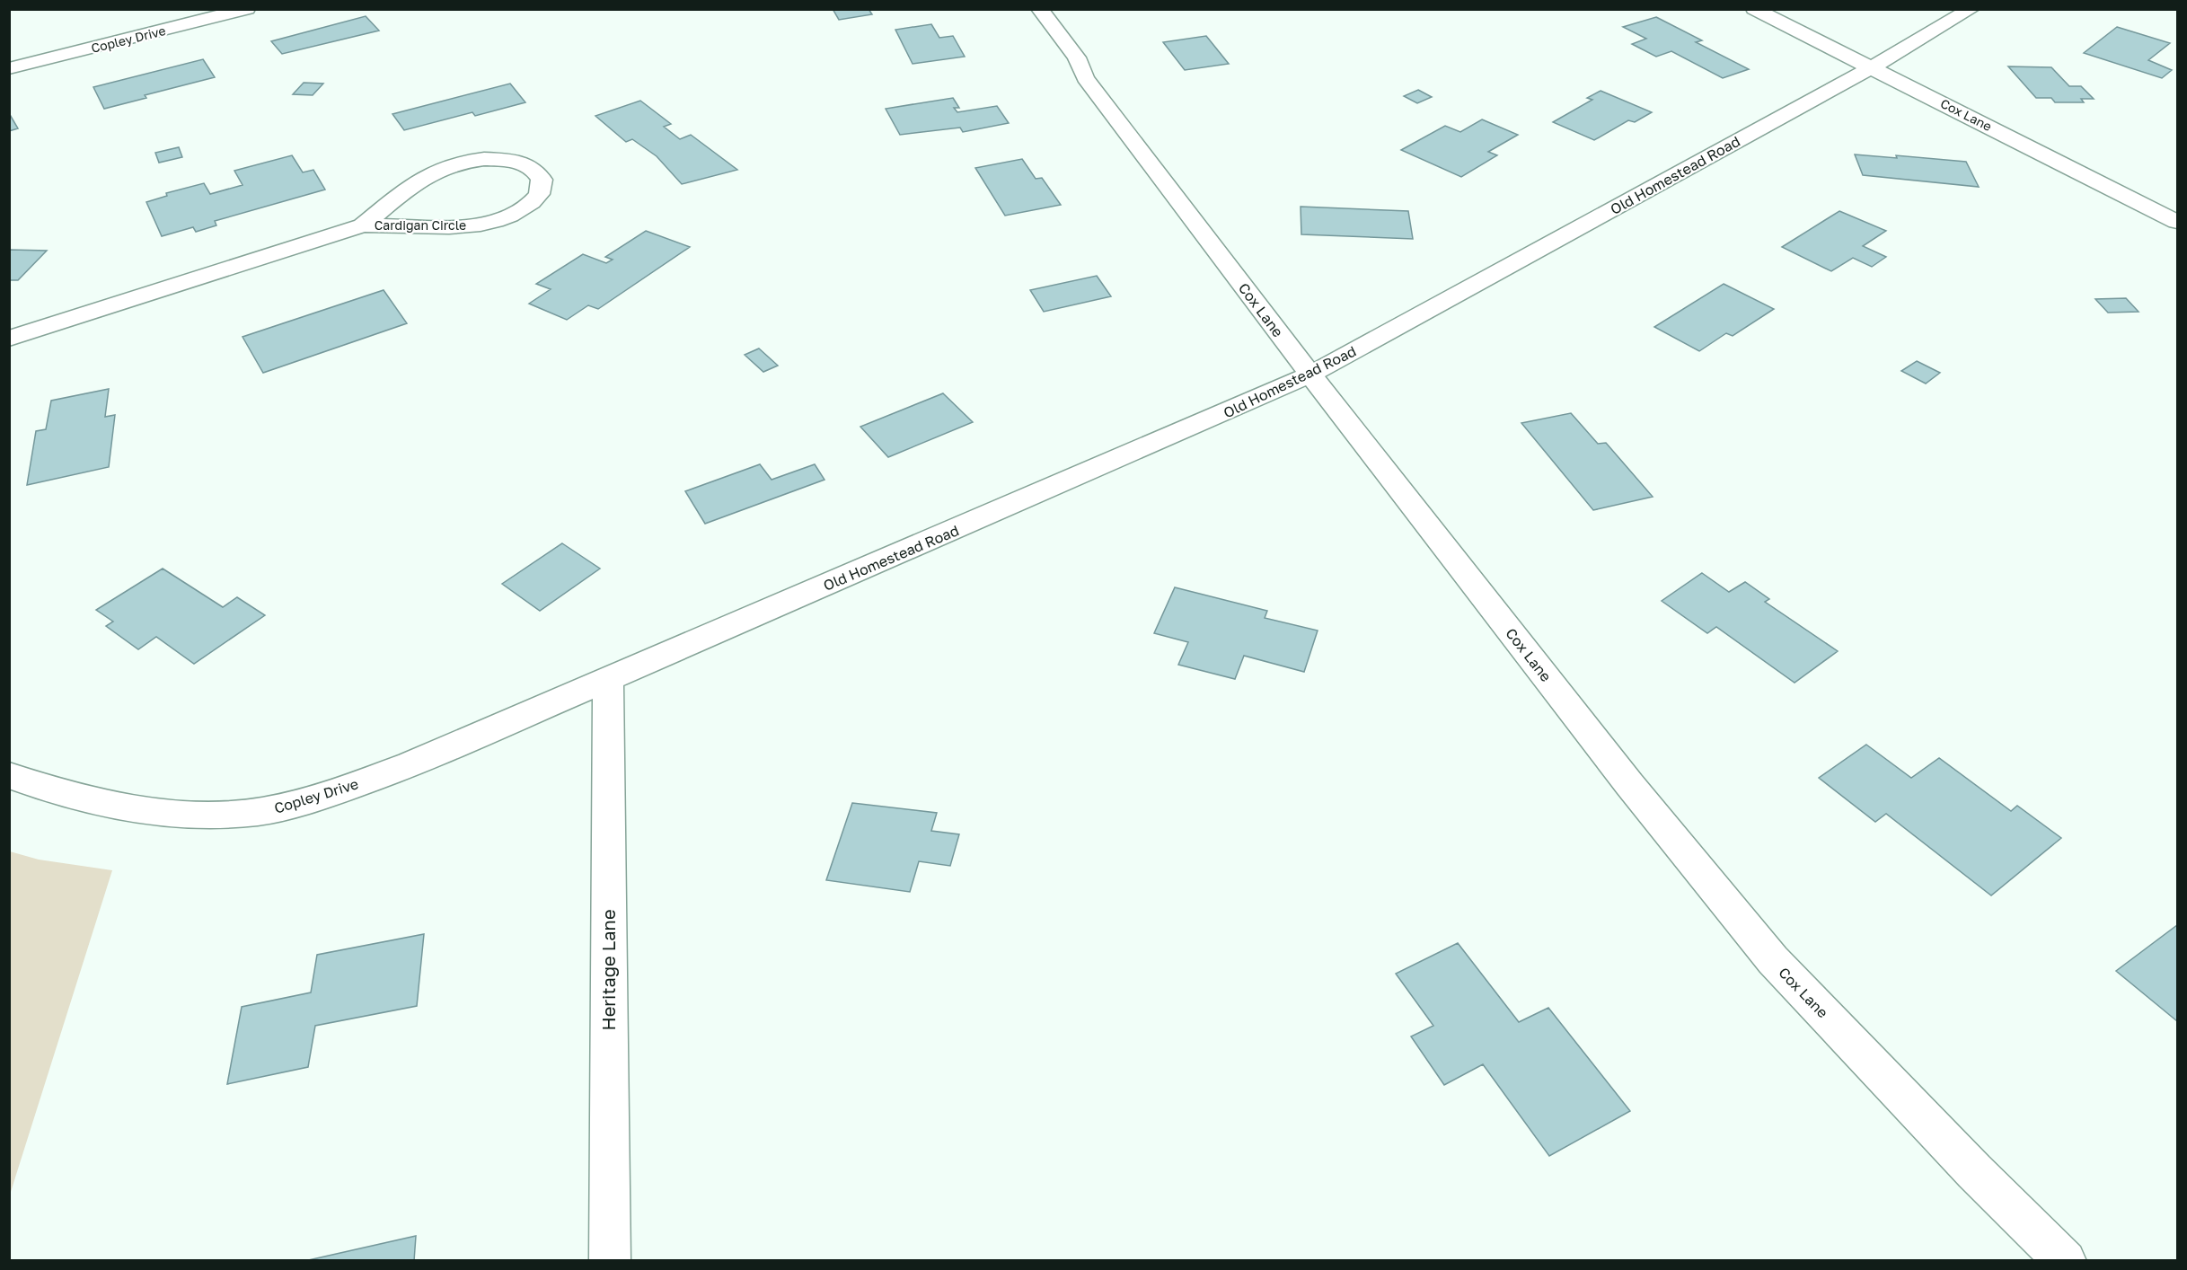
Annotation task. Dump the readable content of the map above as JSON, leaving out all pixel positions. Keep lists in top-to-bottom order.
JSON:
{
  "streets": {
    "street": [
      "Copley Drive",
      "Cox Lane",
      "Old Homestead Road",
      "Cardigan Circle",
      "Heritage Lane"
    ]
  },
  "crossings": [
    ["Copley Drive", "Old Homestead Road"],
    ["Copley Drive", "Heritage Lane"],
    ["Cox Lane", "Old Homestead Road"],
    ["Old Homestead Road", "Heritage Lane"]
  ]
}
